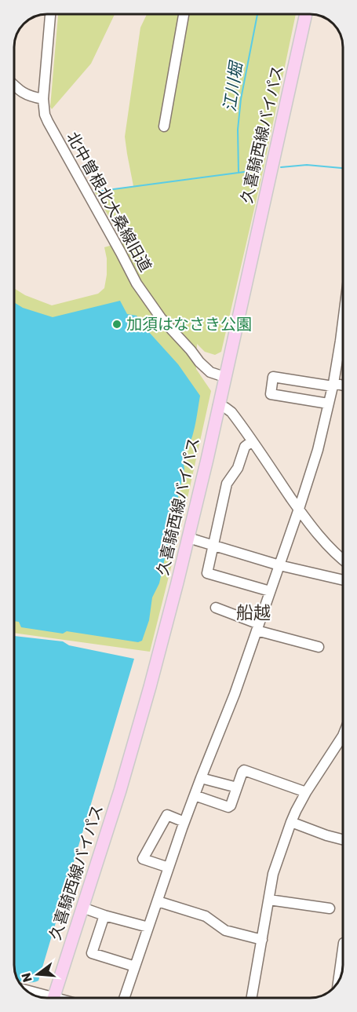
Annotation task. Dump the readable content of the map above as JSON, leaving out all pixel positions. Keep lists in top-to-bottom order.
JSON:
{
  "streets": {
    "main road": ["久喜騎西線バイパス"],
    "street": ["北中曽根北大桑線旧道"]
  },
  "crossings": [
    ["久喜騎西線バイパス", "北中曽根北大桑線旧道"]
  ],
  "districts": ["船越"],
  "water": ["江川堀"],
  "places": ["加須はなさき公園"],
  "north": "left"
}
